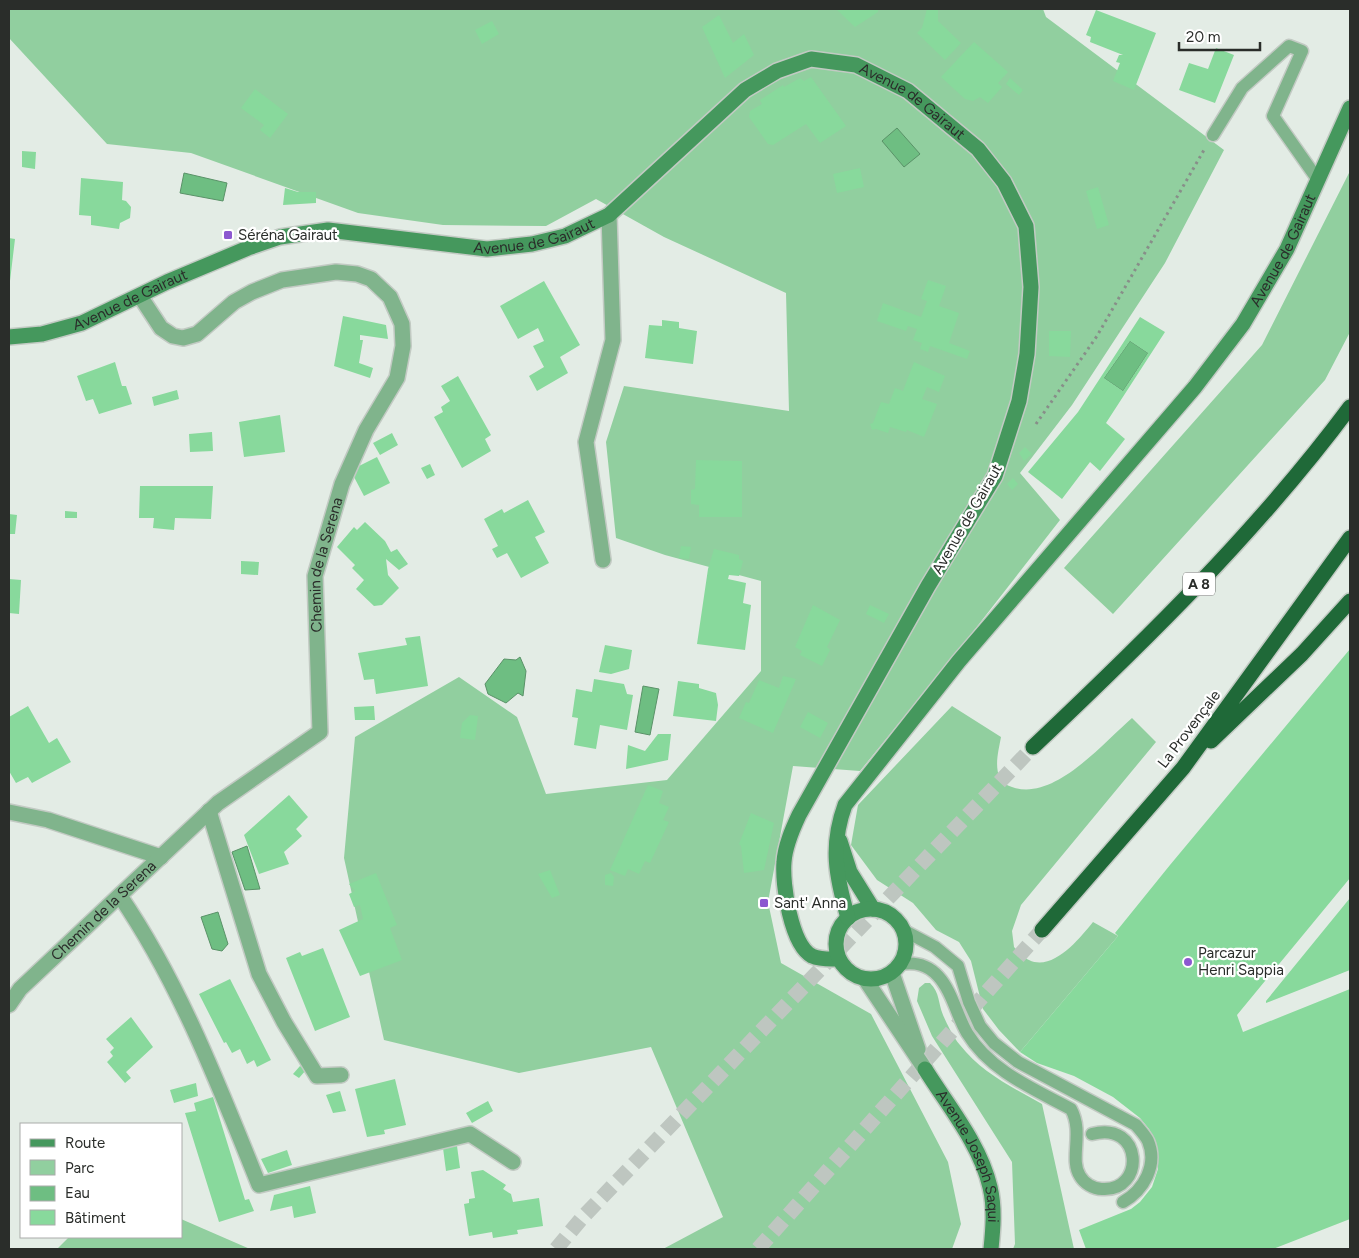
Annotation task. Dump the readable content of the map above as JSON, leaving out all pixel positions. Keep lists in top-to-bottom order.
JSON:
{
  "streets": {
    "highway": ["A 8", "La Provençale"],
    "street": ["Avenue de Gairaut", "Chemin de la Serena", "Avenue Joseph Saqui"]
  },
  "crossings": [
    ["Avenue de Gairaut", "Chemin de la Serena"],
    ["Avenue de Gairaut", "Avenue Joseph Saqui"]
  ],
  "places": {
    "transit": ["Séréna Gairaut", "Sant' Anna"],
    "other": ["Parcazur Henri Sappia"]
  },
  "legend": [
    "Route",
    "Parc",
    "Eau",
    "Bâtiment"
  ],
  "scale_bar": "20 m"
}
